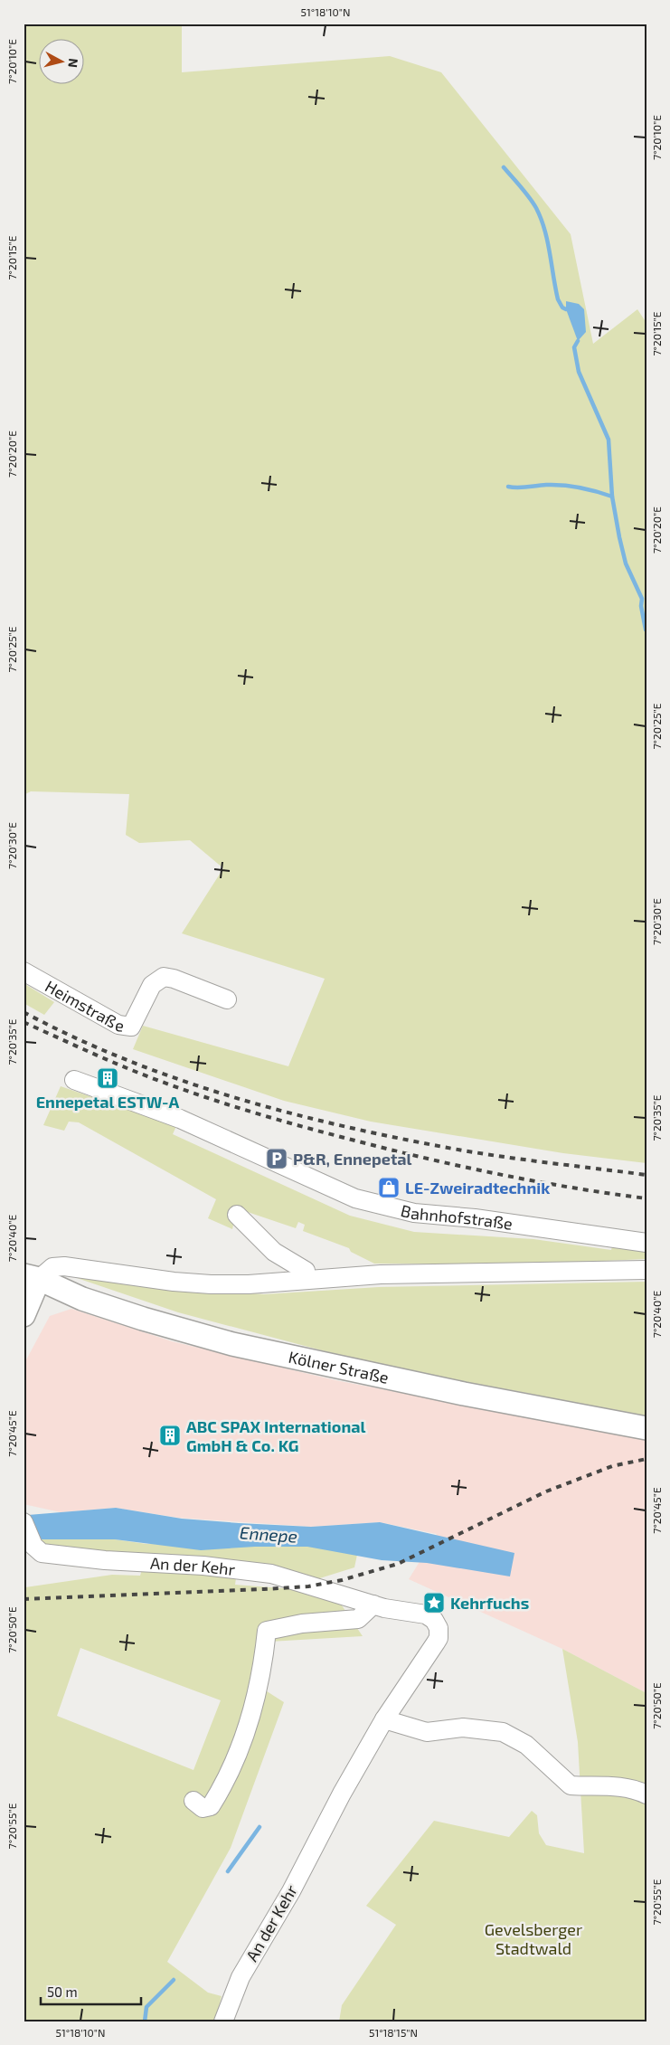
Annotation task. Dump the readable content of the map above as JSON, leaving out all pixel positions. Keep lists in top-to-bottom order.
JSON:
{
  "streets": {
    "main road": ["Kölner Straße"],
    "street": ["Heimstraße", "Bahnhofstraße", "An der Kehr"]
  },
  "water": ["Ennepe"],
  "parks": ["Gevelsberger Stadtwald"],
  "places": {
    "building": ["Ennepetal ESTW-A", "ABC SPAX International GmbH & Co. KG"],
    "parking": ["P&R, Ennepetal"],
    "shop": ["LE-Zweiradtechnik"],
    "place": ["Kehrfuchs"]
  },
  "scale_bar": "50 m",
  "north": "right",
  "coordinates": [
    "51°18'10\"N",
    "7°20'10\"E",
    "7°20'15\"E",
    "7°20'20\"E",
    "7°20'25\"E",
    "7°20'30\"E",
    "7°20'35\"E",
    "7°20'40\"E",
    "7°20'45\"E",
    "7°20'50\"E",
    "7°20'55\"E",
    "51°18'15\"N"
  ]
}
